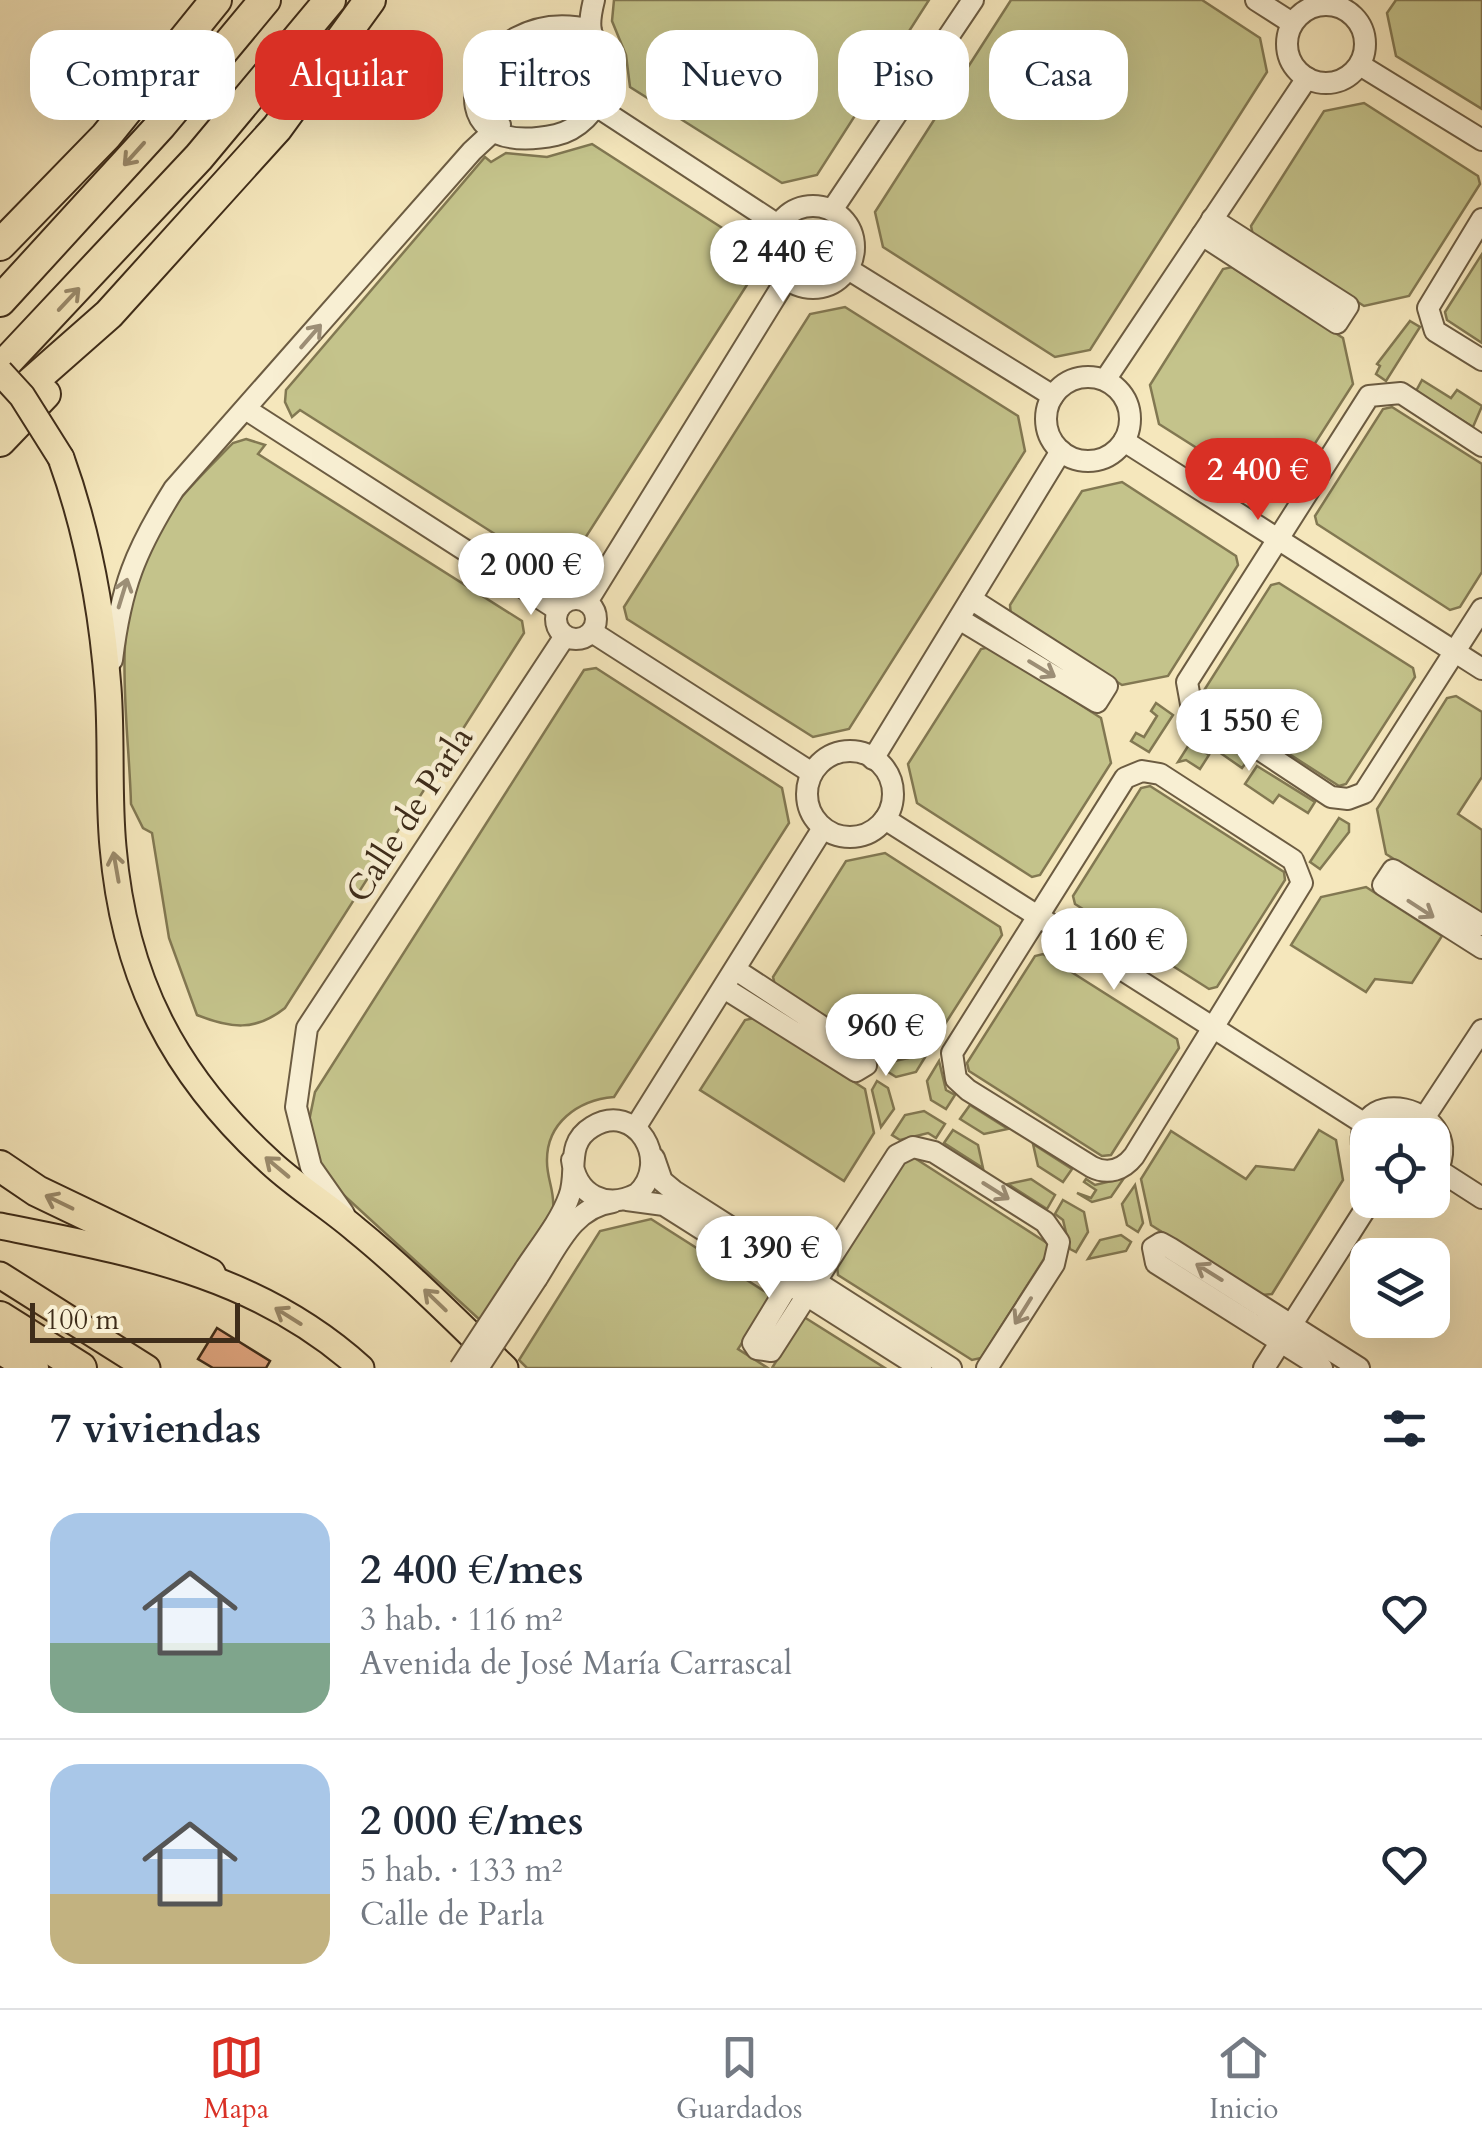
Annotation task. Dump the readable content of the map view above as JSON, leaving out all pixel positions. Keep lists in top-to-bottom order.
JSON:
{
  "streets": {
    "street": ["Calle de Parla"]
  },
  "scale_bar": "100 m",
  "page": {
    "chip": [
      "Comprar",
      "Alquilar",
      "Filtros",
      "Nuevo",
      "Piso",
      "Casa"
    ],
    "price": [
      "2 440 €",
      "2 400 €",
      "2 000 €",
      "1 550 €",
      "1 160 €",
      "960 €",
      "1 390 €"
    ],
    "scale": "100 m",
    "heading": "7 viviendas",
    "list": [
      {
        "name": "2 400 €/mes",
        "note": "3 hab. · 116 m² · Avenida de José María Carrascal"
      },
      {
        "name": "2 000 €/mes",
        "note": "5 hab. · 133 m² · Calle de Parla"
      }
    ],
    "tabs": ["Mapa", "Guardados", "Inicio"]
  }
}
